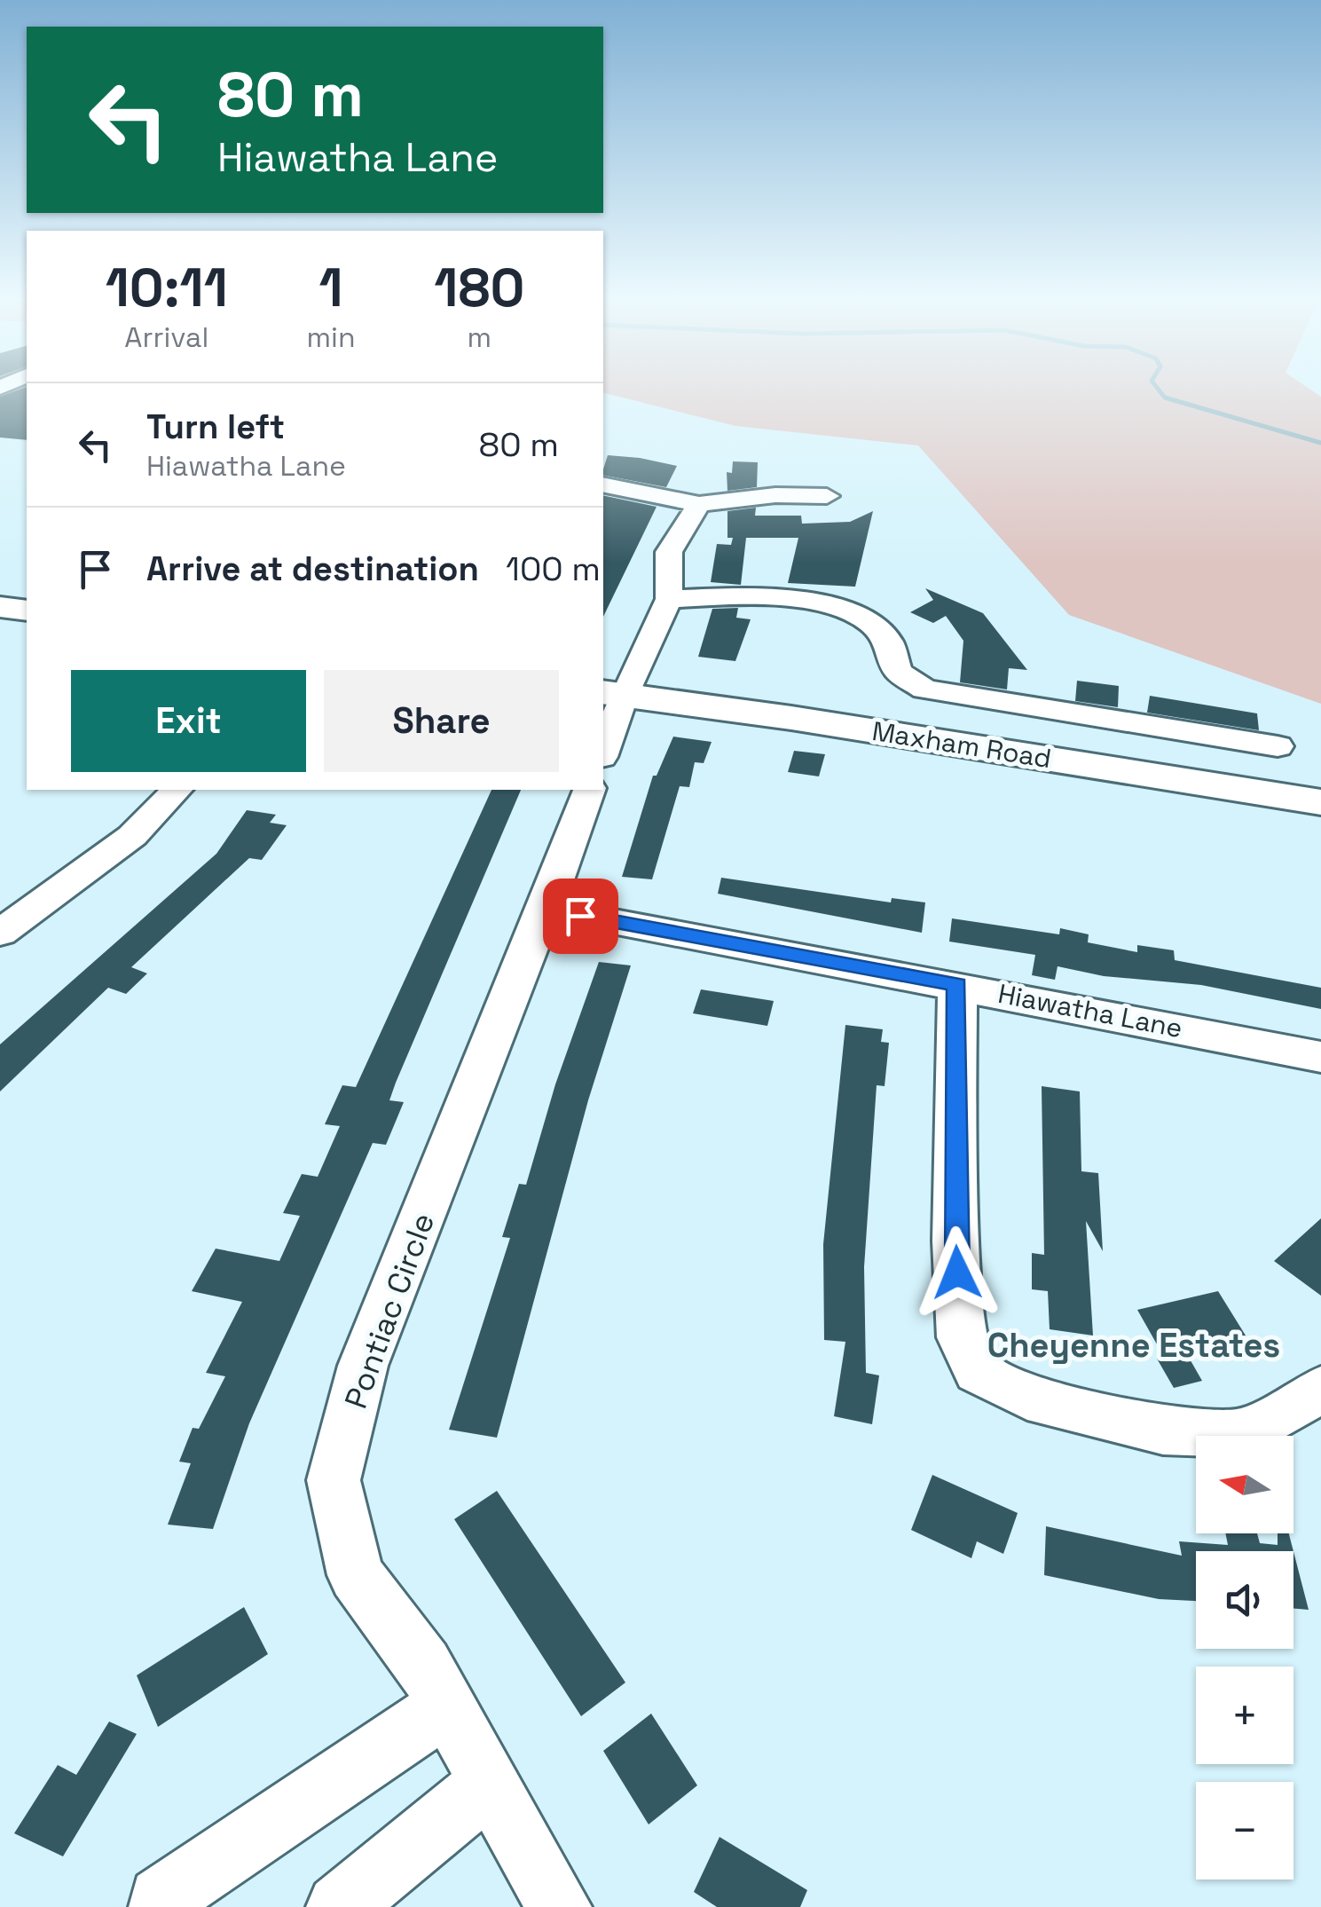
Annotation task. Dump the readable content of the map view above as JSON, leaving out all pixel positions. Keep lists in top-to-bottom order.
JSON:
{
  "streets": {
    "main road": ["Maxham Road"],
    "street": ["Hiawatha Lane", "Pontiac Circle"]
  },
  "crossings": [
    ["Hiawatha Lane", "Pontiac Circle"]
  ],
  "districts": ["Cheyenne Estates"],
  "north": "left",
  "page": {
    "turn": ["80 m", "Hiawatha Lane"],
    "eta": [
      "10:11",
      "Arrival",
      "1",
      "min",
      "180",
      "m"
    ],
    "list": [
      {
        "name": "Turn left",
        "note": "Hiawatha Lane",
        "value": "80 m"
      },
      {
        "name": "Arrive at destination",
        "value": "100 m"
      }
    ],
    "buttons": ["Exit", "Share"],
    "map_buttons": ["+", "−"]
  }
}
